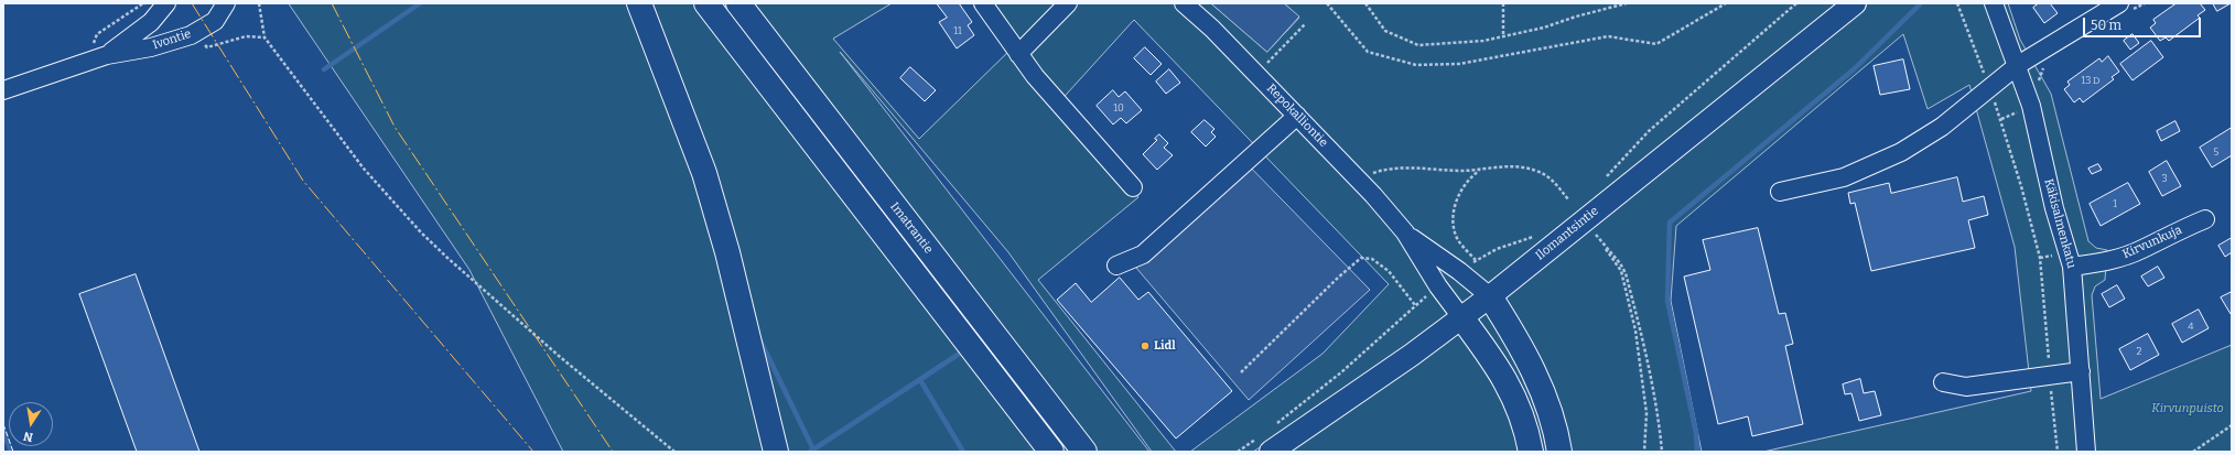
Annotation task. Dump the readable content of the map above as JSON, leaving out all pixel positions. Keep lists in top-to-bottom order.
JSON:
{
  "streets": {
    "highway": ["Imatrantie"],
    "main road": ["Ilomantsintie"],
    "street": [
      "Ivontie",
      "Repokalliontie",
      "Käkisalmenkatu",
      "Kirvunkuja"
    ]
  },
  "crossings": [
    ["Repokalliontie", "Ilomantsintie"],
    ["Käkisalmenkatu", "Kirvunkuja"]
  ],
  "parks": ["Kirvunpuisto"],
  "places": ["Lidl"],
  "house_numbers": [
    "11",
    "13 D",
    "10",
    "5",
    "3",
    "1",
    "4",
    "2"
  ],
  "scale_bar": "50 m",
  "north": "bottom"
}
